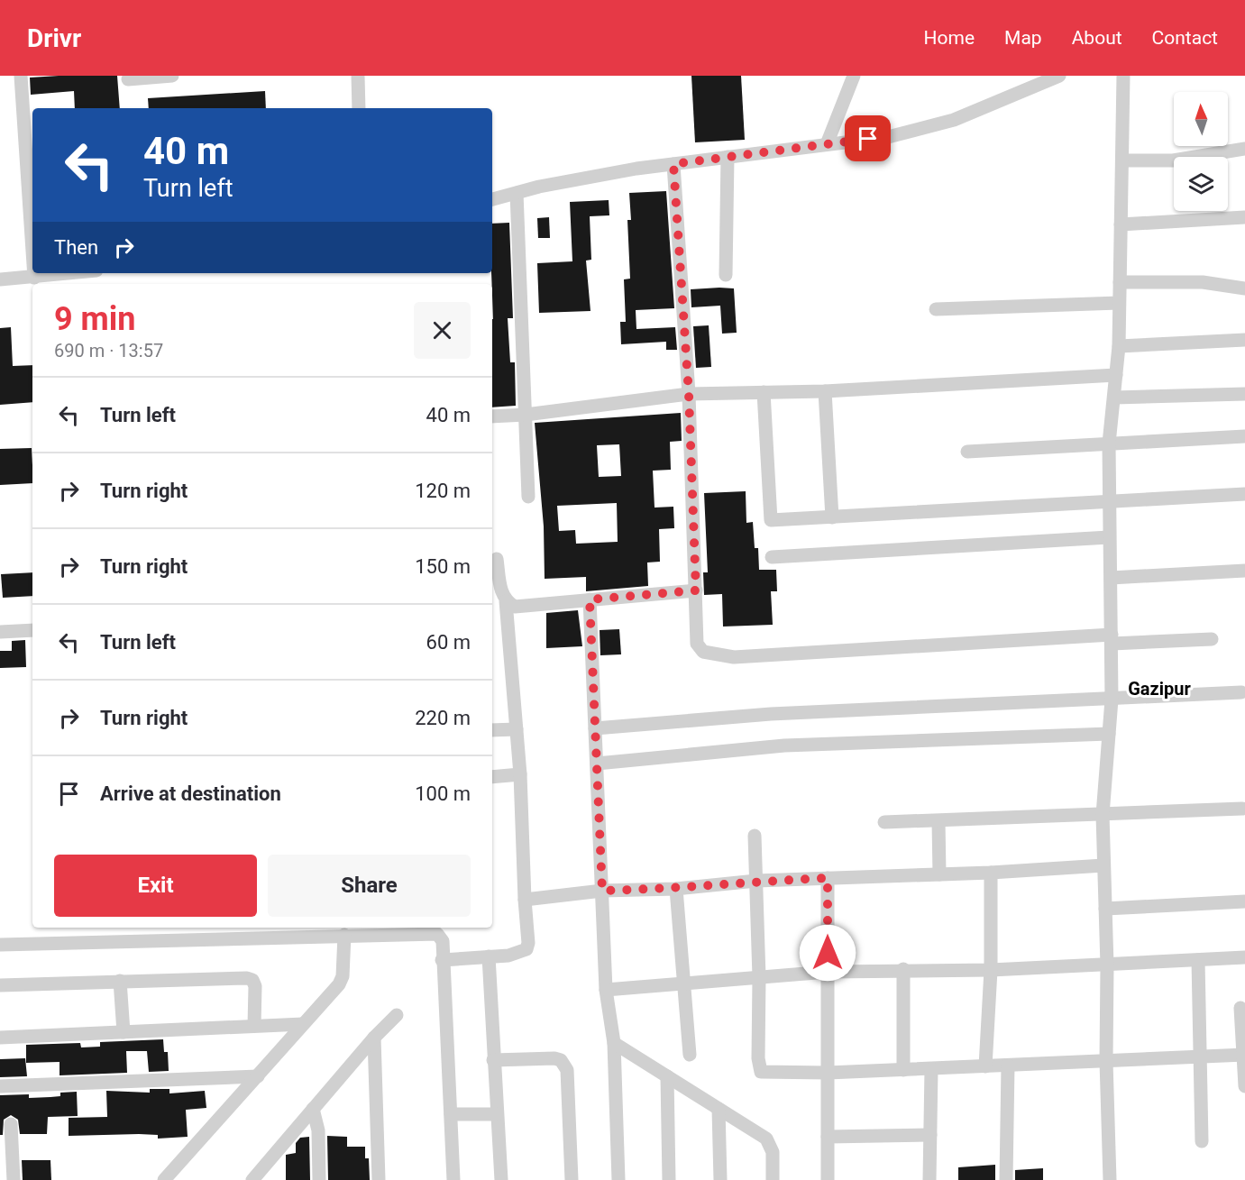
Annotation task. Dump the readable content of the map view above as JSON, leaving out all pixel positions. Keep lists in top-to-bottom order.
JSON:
{
  "districts": ["Gazipur"],
  "north": "top",
  "page": {
    "header": "Drivr",
    "nav": [
      "Home",
      "Map",
      "About",
      "Contact"
    ],
    "turn": ["40 m", "Turn left"],
    "then": "Then",
    "heading": ["9 min", "690 m · 13:57"],
    "list": [
      {
        "name": "Turn left",
        "value": "40 m"
      },
      {
        "name": "Turn right",
        "value": "120 m"
      },
      {
        "name": "Turn right",
        "value": "150 m"
      },
      {
        "name": "Turn left",
        "value": "60 m"
      },
      {
        "name": "Turn right",
        "value": "220 m"
      },
      {
        "name": "Arrive at destination",
        "value": "100 m"
      }
    ],
    "buttons": ["Exit", "Share"]
  }
}
